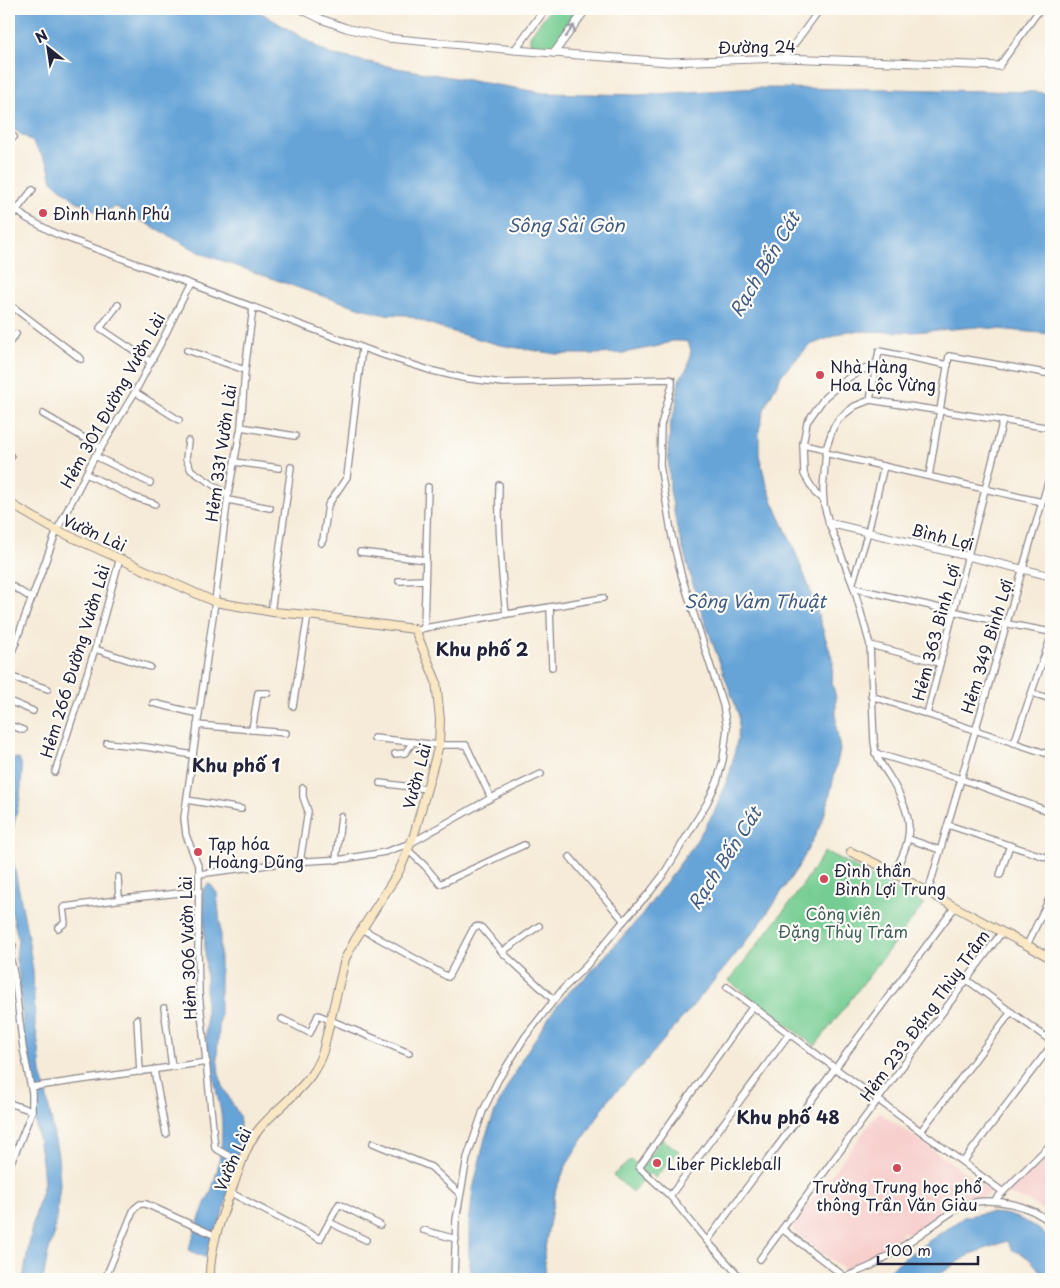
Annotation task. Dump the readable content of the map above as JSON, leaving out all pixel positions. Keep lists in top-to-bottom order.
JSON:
{
  "streets": {
    "main road": ["Vườn Lài"],
    "street": [
      "Đường 24",
      "Hẻm 301 Đường Vườn Lài",
      "Hẻm 331 Vườn Lài",
      "Bình Lợi",
      "Hẻm 363 Bình Lợi",
      "Hẻm 349 Bình Lợi",
      "Hẻm 266 Đường Vườn Lài",
      "Hẻm 306 Vườn Lài",
      "Hẻm 233 Đặng Thùy Trâm"
    ]
  },
  "crossings": [
    ["Hẻm 301 Đường Vườn Lài", "Vườn Lài"],
    ["Hẻm 331 Vườn Lài", "Vườn Lài"],
    ["Hẻm 331 Vườn Lài", "Hẻm 306 Vườn Lài"],
    ["Vườn Lài", "Hẻm 266 Đường Vườn Lài"],
    ["Vườn Lài", "Hẻm 306 Vườn Lài"],
    ["Bình Lợi", "Hẻm 363 Bình Lợi"],
    ["Bình Lợi", "Hẻm 349 Bình Lợi"]
  ],
  "districts": ["Khu phố 2", "Khu phố 1", "Khu phố 48"],
  "water": ["Sông Sài Gòn", "Rạch Bến Cát", "Sông Vàm Thuật"],
  "parks": ["Công viên Đặng Thùy Trâm"],
  "places": [
    "Đình Hanh Phú",
    "Nhà Hàng Hoa Lộc Vừng",
    "Tạp hóa Hoàng Dũng",
    "Đình thần Bình Lợi Trung",
    "Liber Pickleball",
    "Trường Trung học phổ thông Trần Văn Giàu"
  ],
  "scale_bar": "100 m",
  "north": "top left"
}
